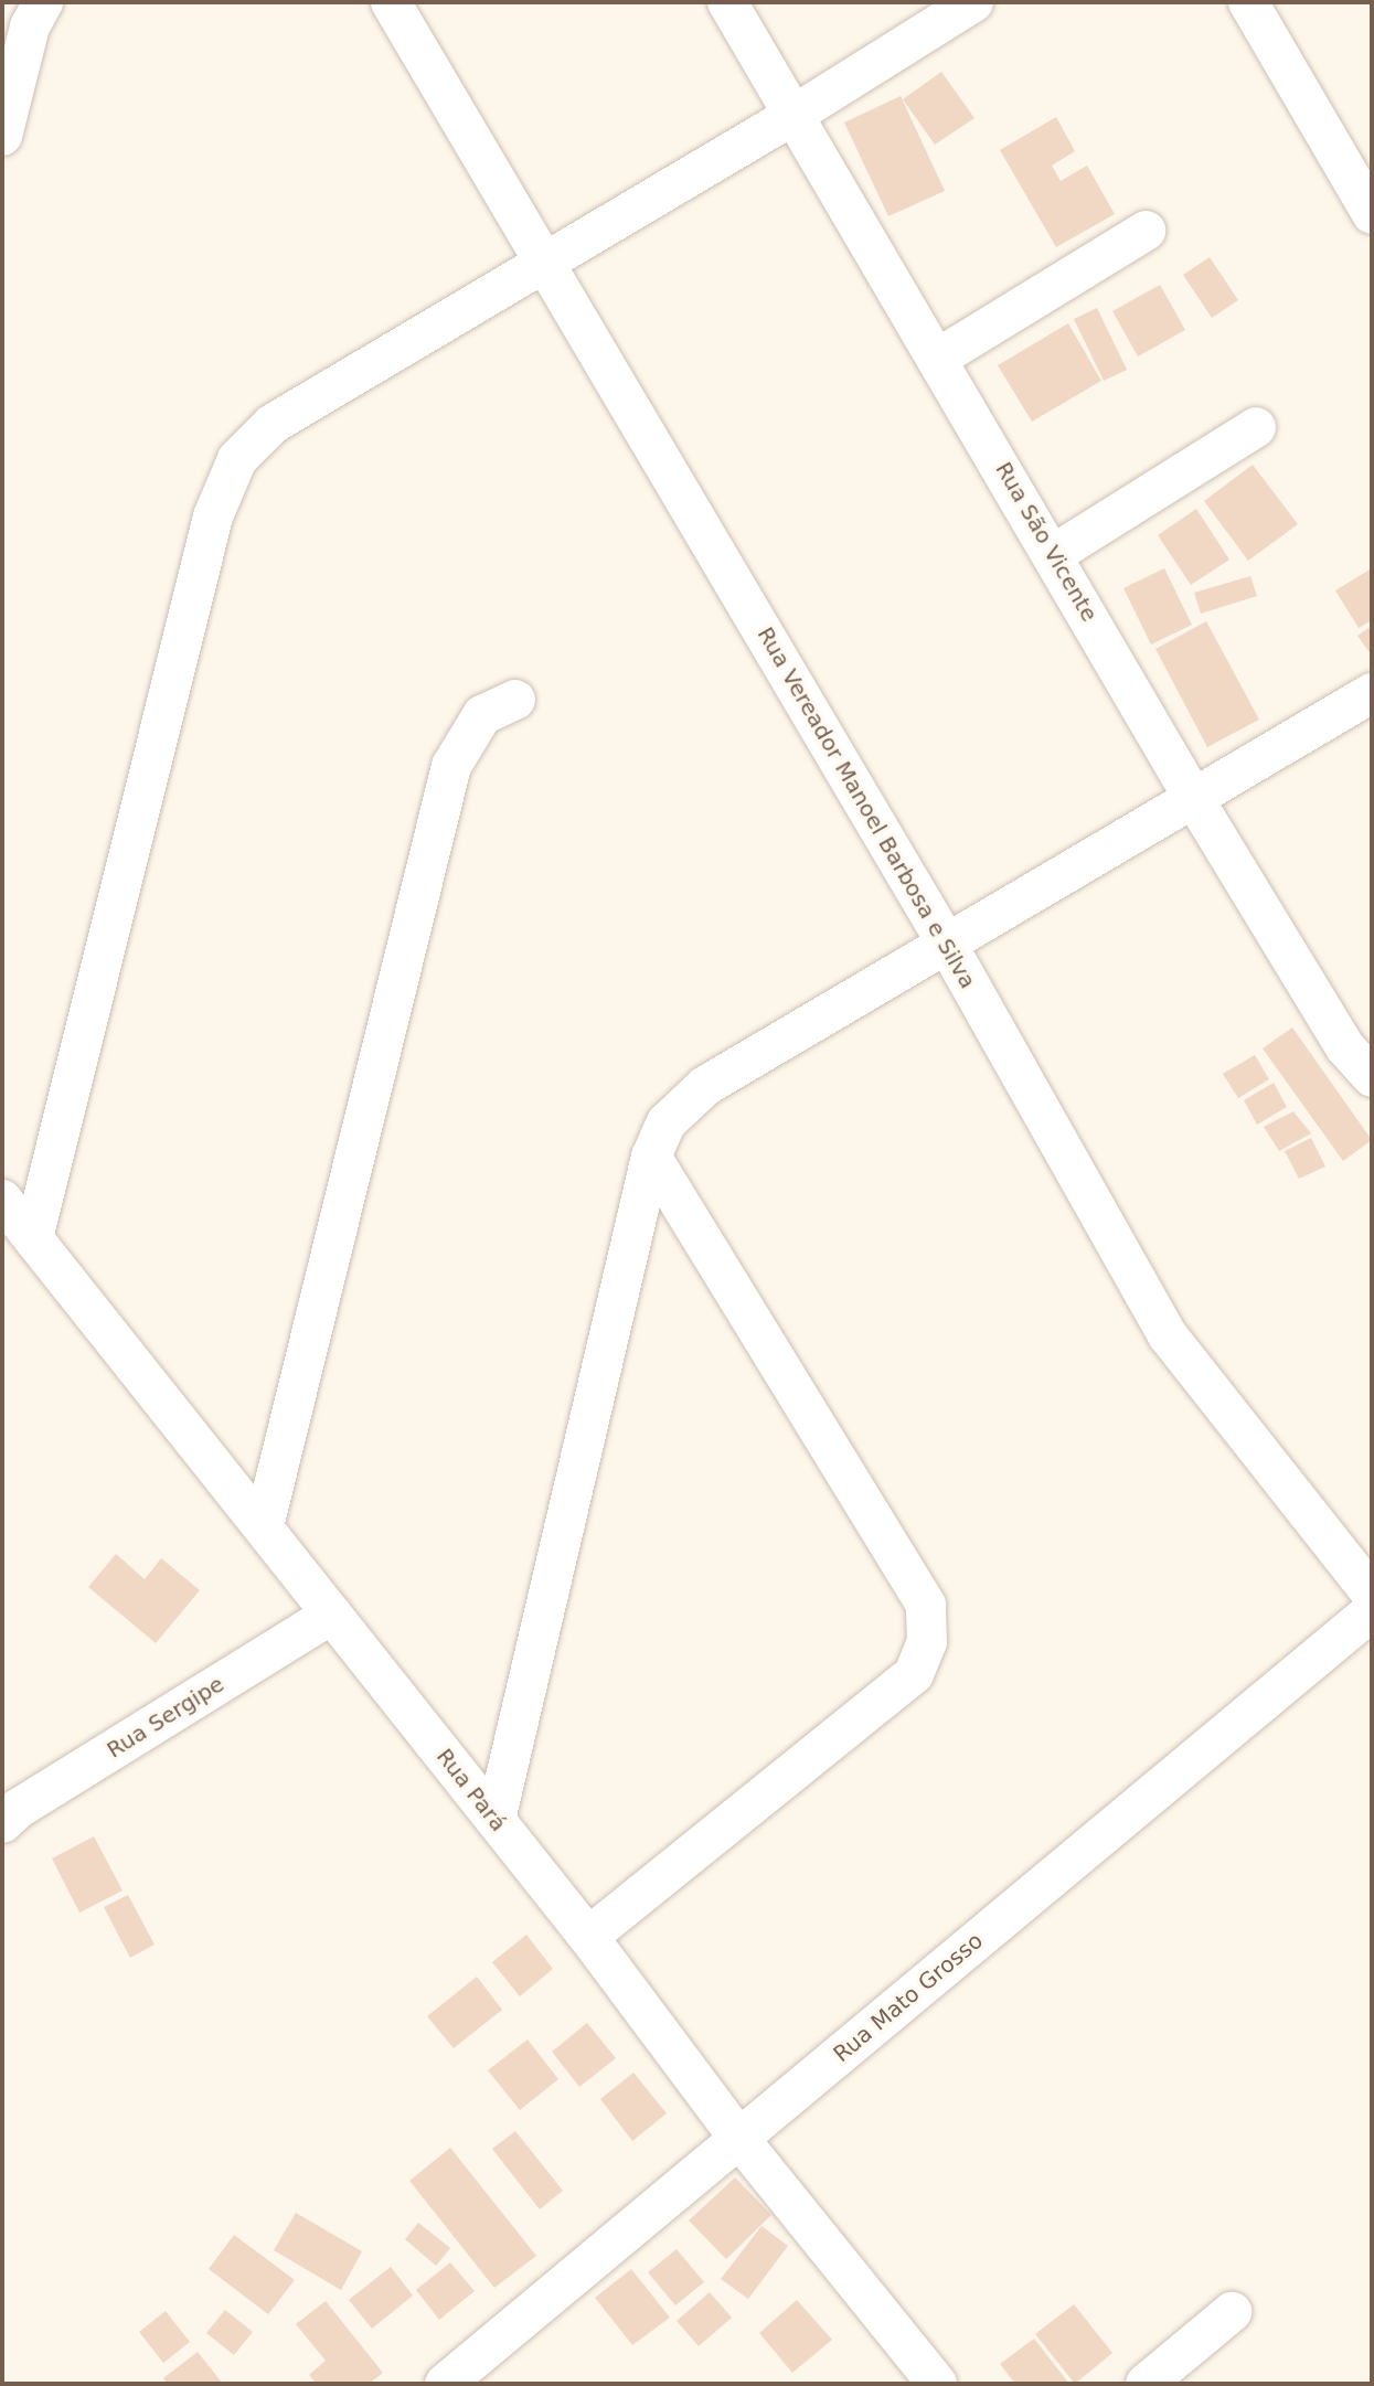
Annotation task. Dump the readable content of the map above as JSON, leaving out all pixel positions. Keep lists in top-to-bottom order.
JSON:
{
  "streets": {
    "street": [
      "Rua São Vicente",
      "Rua Vereador Manoel Barbosa e Silva",
      "Rua Sergipe",
      "Rua Pará",
      "Rua Mato Grosso"
    ]
  },
  "crossings": [
    ["Rua Sergipe", "Rua Pará"],
    ["Rua Pará", "Rua Mato Grosso"]
  ]
}
